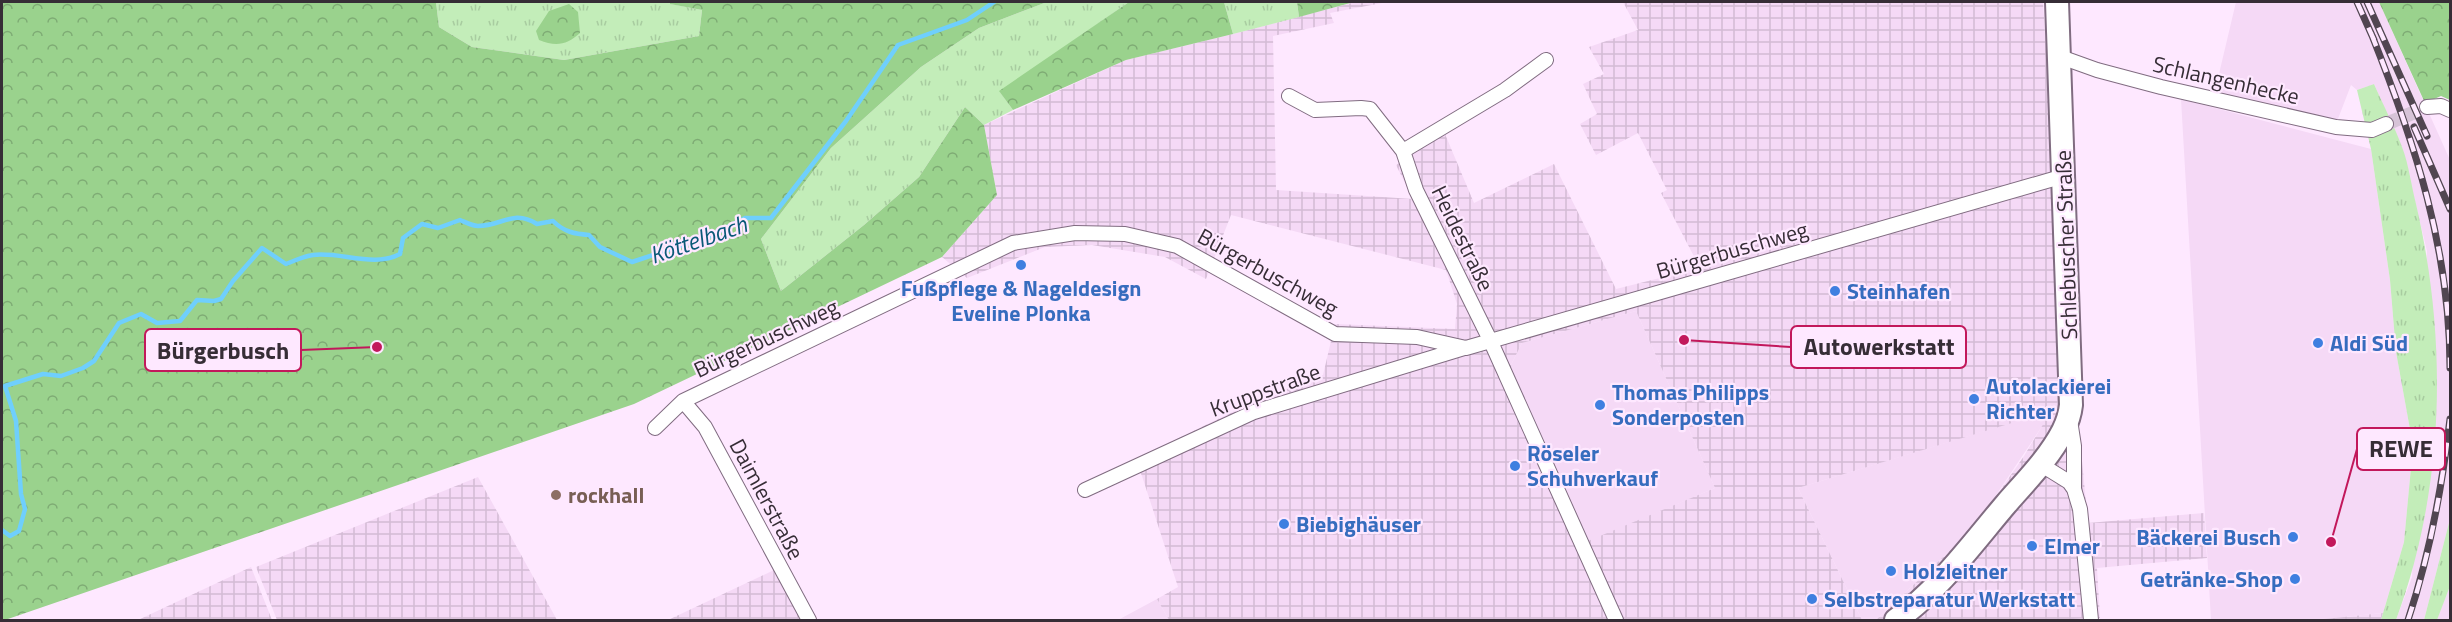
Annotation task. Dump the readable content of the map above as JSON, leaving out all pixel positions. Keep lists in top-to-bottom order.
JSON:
{
  "streets": {
    "main road": ["Schlebuscher Straße"],
    "street": [
      "Schlangenhecke",
      "Heidestraße",
      "Bürgerbuschweg",
      "Kruppstraße",
      "Daimlerstraße"
    ]
  },
  "crossings": [
    ["Schlangenhecke", "Schlebuscher Straße"],
    ["Heidestraße", "Bürgerbuschweg"],
    ["Schlebuscher Straße", "Bürgerbuschweg"],
    ["Bürgerbuschweg", "Kruppstraße"],
    ["Bürgerbuschweg", "Daimlerstraße"]
  ],
  "water": ["Köttelbach"],
  "places": [
    "Fußpflege & Nageldesign Eveline Plonka",
    "Steinhafen",
    "Autowerkstatt",
    "Aldi Süd",
    "Bürgerbusch",
    "Autolackierei Richter",
    "Thomas Philipps Sonderposten",
    "Röseler Schuhverkauf",
    "rockhall",
    "Biebighäuser",
    "Bäckerei Busch",
    "REWE",
    "Elmer",
    "Holzleitner",
    "Getränke-Shop",
    "Selbstreparatur Werkstatt"
  ]
}
